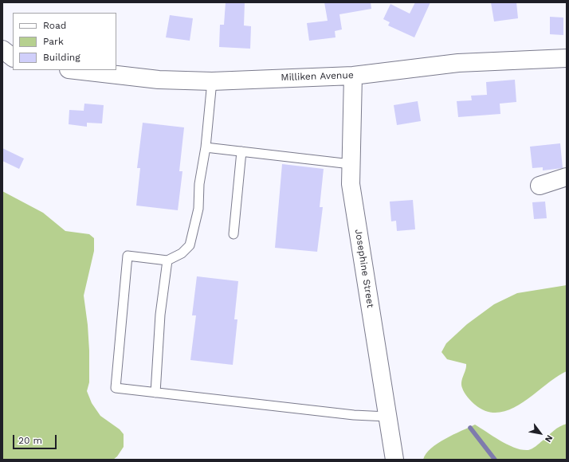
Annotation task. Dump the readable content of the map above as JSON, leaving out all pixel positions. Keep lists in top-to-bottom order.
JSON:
{
  "streets": {
    "street": ["Milliken Avenue", "Josephine Street"]
  },
  "crossings": [
    ["Milliken Avenue", "Josephine Street"]
  ],
  "legend": ["Road", "Park", "Building"],
  "scale_bar": "20 m",
  "north": "bottom right"
}
